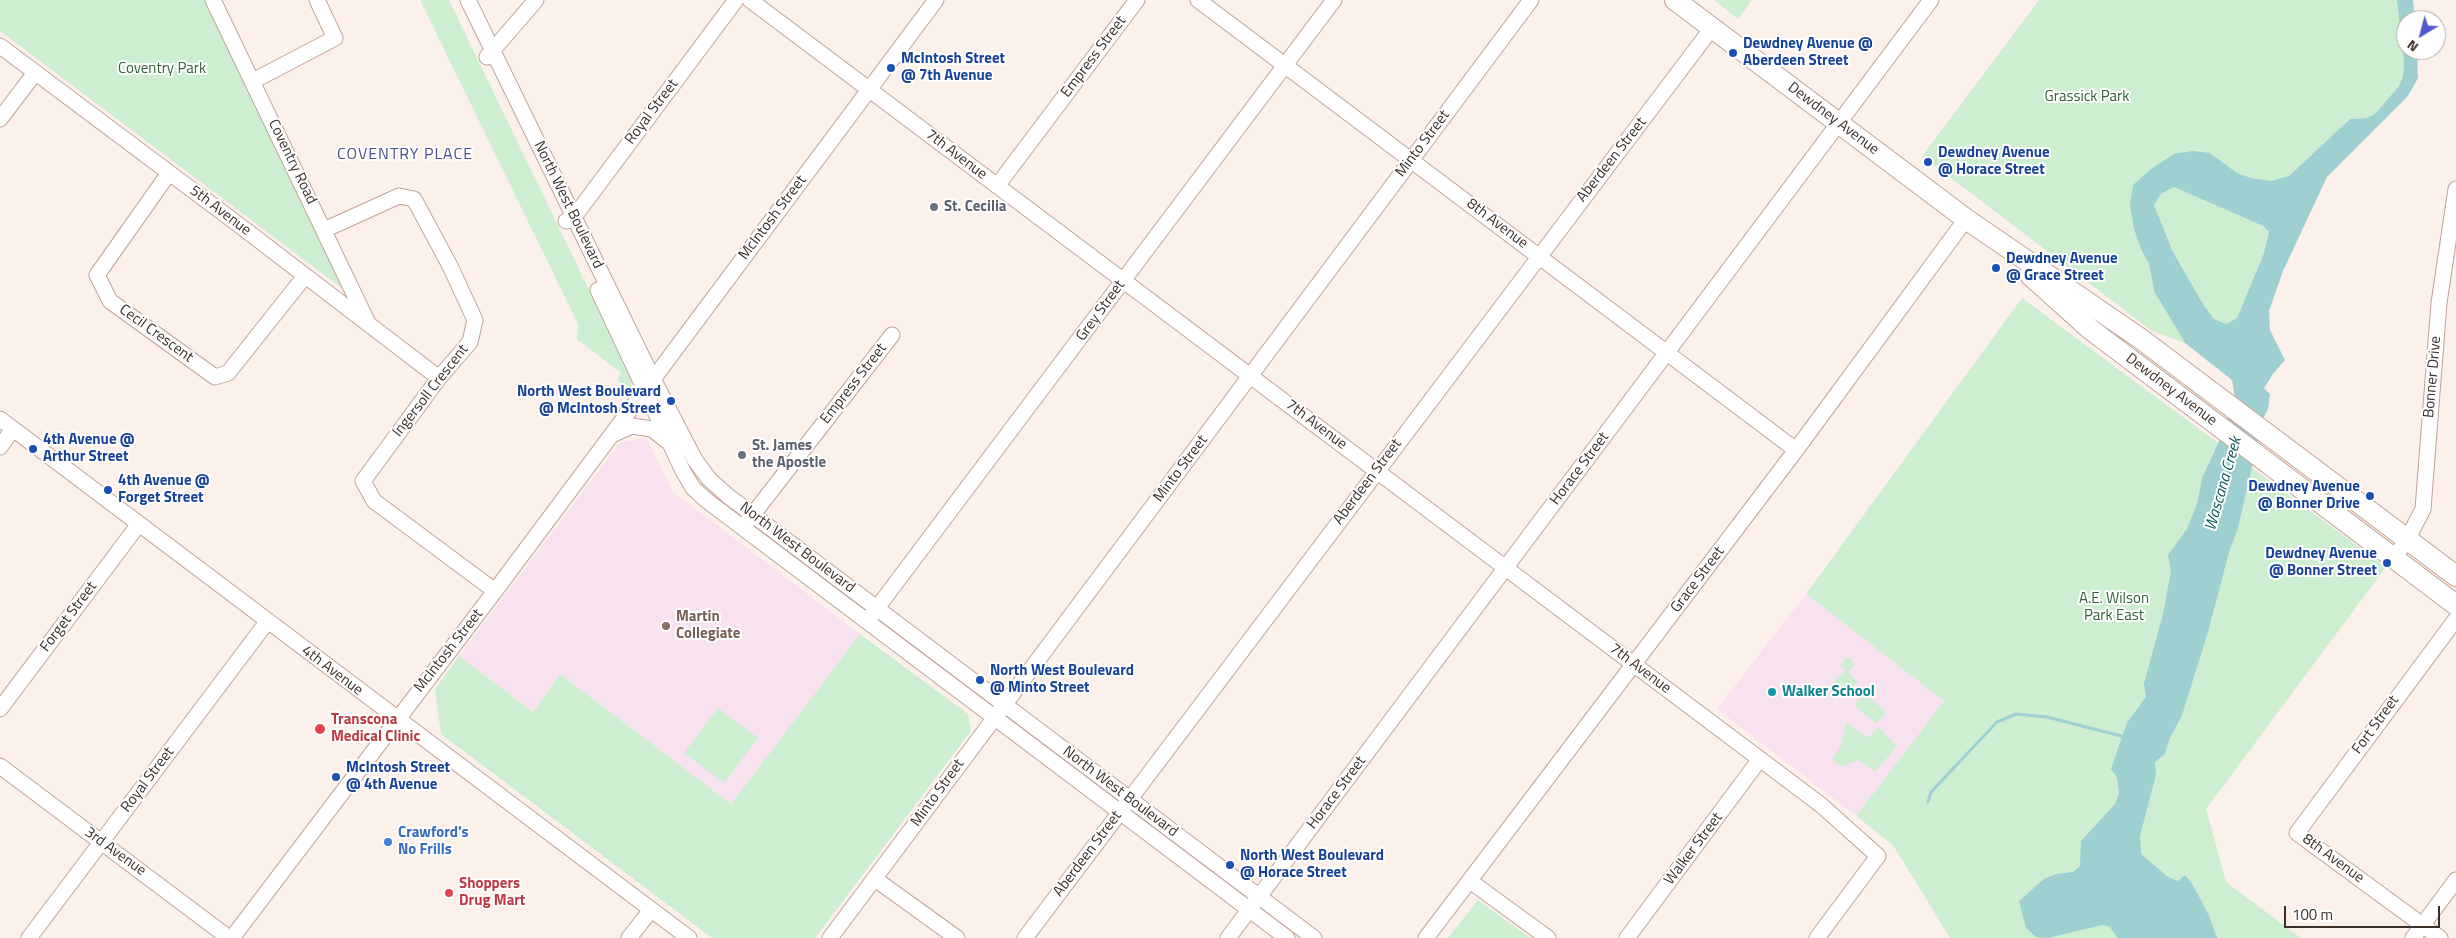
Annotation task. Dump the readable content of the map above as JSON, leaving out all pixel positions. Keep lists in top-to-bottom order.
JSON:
{
  "streets": {
    "main road": ["Dewdney Avenue"],
    "street": [
      "Empress Street",
      "Royal Street",
      "Minto Street",
      "7th Avenue",
      "Aberdeen Street",
      "Coventry Road",
      "North West Boulevard",
      "5th Avenue",
      "McIntosh Street",
      "8th Avenue",
      "Grey Street",
      "Cecil Crescent",
      "Bonner Drive",
      "Ingersoll Crescent",
      "Horace Street",
      "Grace Street",
      "Forget Street",
      "4th Avenue",
      "Fort Street",
      "Walker Street",
      "3rd Avenue"
    ]
  },
  "crossings": [
    ["Empress Street", "7th Avenue"],
    ["Empress Street", "North West Boulevard"],
    ["Royal Street", "North West Boulevard"],
    ["Royal Street", "4th Avenue"],
    ["Royal Street", "3rd Avenue"],
    ["Dewdney Avenue", "Aberdeen Street"],
    ["Dewdney Avenue", "Bonner Drive"],
    ["Dewdney Avenue", "Horace Street"],
    ["Dewdney Avenue", "Grace Street"],
    ["Minto Street", "7th Avenue"],
    ["Minto Street", "North West Boulevard"],
    ["Minto Street", "8th Avenue"],
    ["7th Avenue", "Aberdeen Street"],
    ["7th Avenue", "McIntosh Street"],
    ["7th Avenue", "Grey Street"],
    ["7th Avenue", "Horace Street"],
    ["7th Avenue", "Grace Street"],
    ["7th Avenue", "Walker Street"],
    ["Aberdeen Street", "North West Boulevard"],
    ["Aberdeen Street", "8th Avenue"],
    ["Coventry Road", "5th Avenue"],
    ["Coventry Road", "Ingersoll Crescent"],
    ["North West Boulevard", "McIntosh Street"],
    ["North West Boulevard", "Grey Street"],
    ["North West Boulevard", "Horace Street"],
    ["5th Avenue", "Cecil Crescent"],
    ["5th Avenue", "Ingersoll Crescent"],
    ["McIntosh Street", "Ingersoll Crescent"],
    ["McIntosh Street", "4th Avenue"],
    ["McIntosh Street", "3rd Avenue"],
    ["8th Avenue", "Grey Street"],
    ["8th Avenue", "Horace Street"],
    ["8th Avenue", "Grace Street"],
    ["8th Avenue", "Fort Street"],
    ["Forget Street", "4th Avenue"]
  ],
  "districts": ["COVENTRY PLACE"],
  "water": ["Wascana Creek"],
  "parks": ["Coventry Park", "Grassick Park", "A.E. Wilson Park East"],
  "places": [
    "Dewdney Avenue @ Aberdeen Street",
    "McIntosh Street @ 7th Avenue",
    "Dewdney Avenue @ Horace Street",
    "St. Cecilia",
    "Dewdney Avenue @ Grace Street",
    "North West Boulevard @ McIntosh Street",
    "4th Avenue @ Arthur Street",
    "St. James the Apostle",
    "4th Avenue @ Forget Street",
    "Dewdney Avenue @ Bonner Drive",
    "Dewdney Avenue @ Bonner Street",
    "Martin Collegiate",
    "North West Boulevard @ Minto Street",
    "Walker School",
    "Transcona Medical Clinic",
    "McIntosh Street @ 4th Avenue",
    "Crawford's No Frills",
    "North West Boulevard @ Horace Street",
    "Shoppers Drug Mart"
  ],
  "scale_bar": "100 m",
  "north": "bottom left"
}
